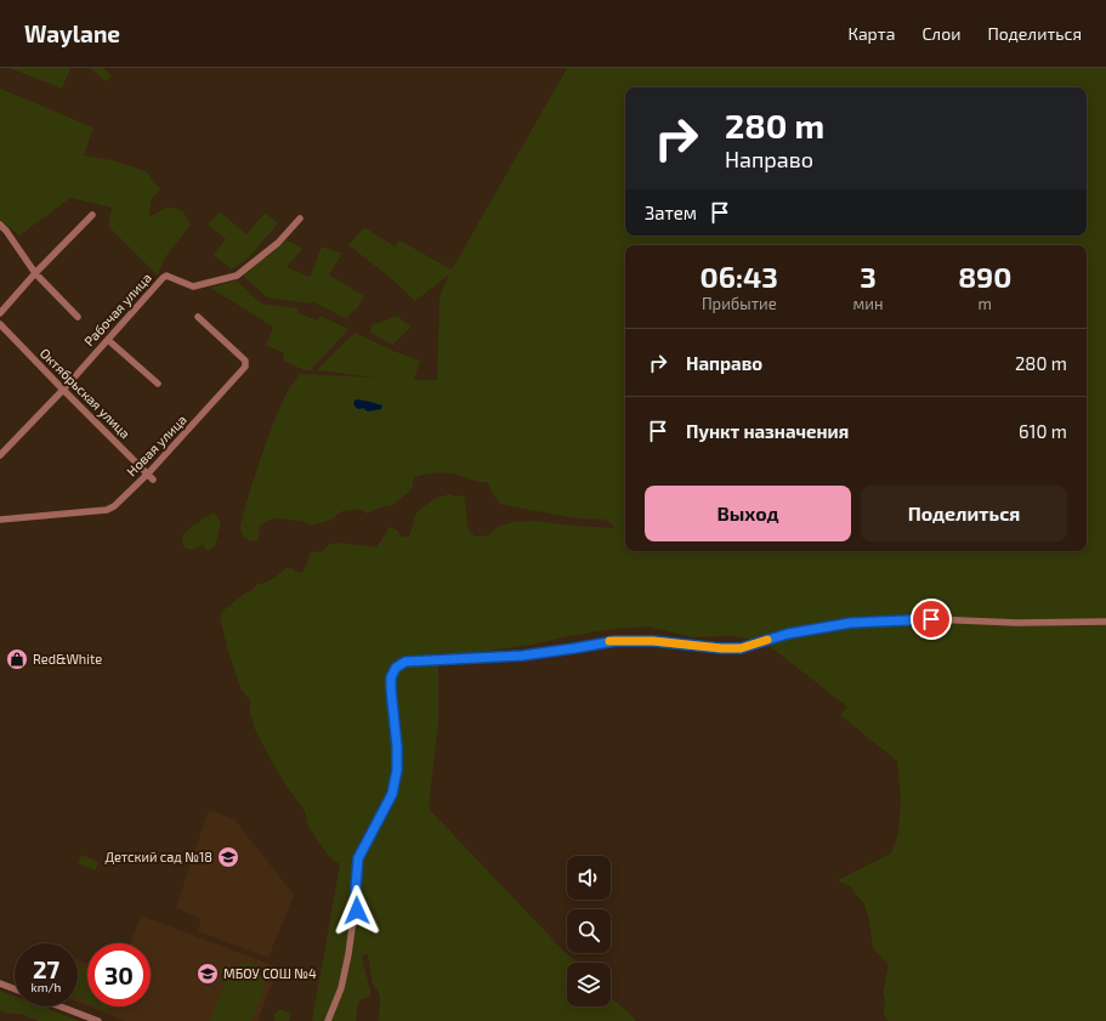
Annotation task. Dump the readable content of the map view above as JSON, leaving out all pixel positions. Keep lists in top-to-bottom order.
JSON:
{
  "streets": {
    "street": ["Рабочая улица", "Октябрьская улица", "Новая улица"]
  },
  "crossings": [
    ["Рабочая улица", "Октябрьская улица"],
    ["Октябрьская улица", "Новая улица"]
  ],
  "places": {
    "shop": ["Red&White"],
    "school or university": ["Детский сад №18", "МБОУ СОШ №4"]
  },
  "page": {
    "header": "Waylane",
    "nav": ["Карта", "Слои", "Поделиться"],
    "turn": ["280 m", "Направо"],
    "then": "Затем",
    "eta": [
      "06:43",
      "Прибытие",
      "3",
      "мин",
      "890",
      "m"
    ],
    "list": [
      {
        "name": "Направо",
        "value": "280 m"
      },
      {
        "name": "Пункт назначения",
        "value": "610 m"
      }
    ],
    "buttons": ["Выход", "Поделиться"],
    "speed": "27 km/h",
    "limit": "30"
  }
}
